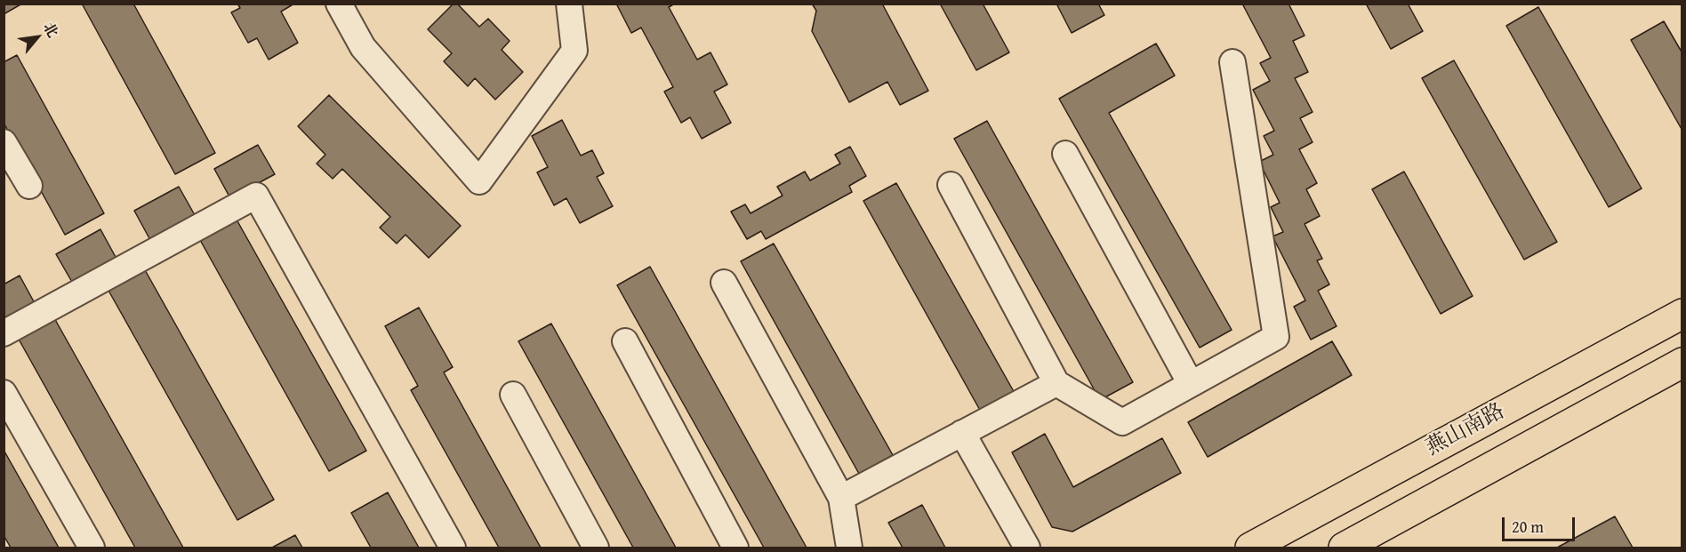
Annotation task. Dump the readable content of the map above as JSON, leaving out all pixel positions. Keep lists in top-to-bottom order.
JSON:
{
  "streets": {
    "main road": ["燕山南路"]
  },
  "scale_bar": "20 m",
  "north": "top right"
}
